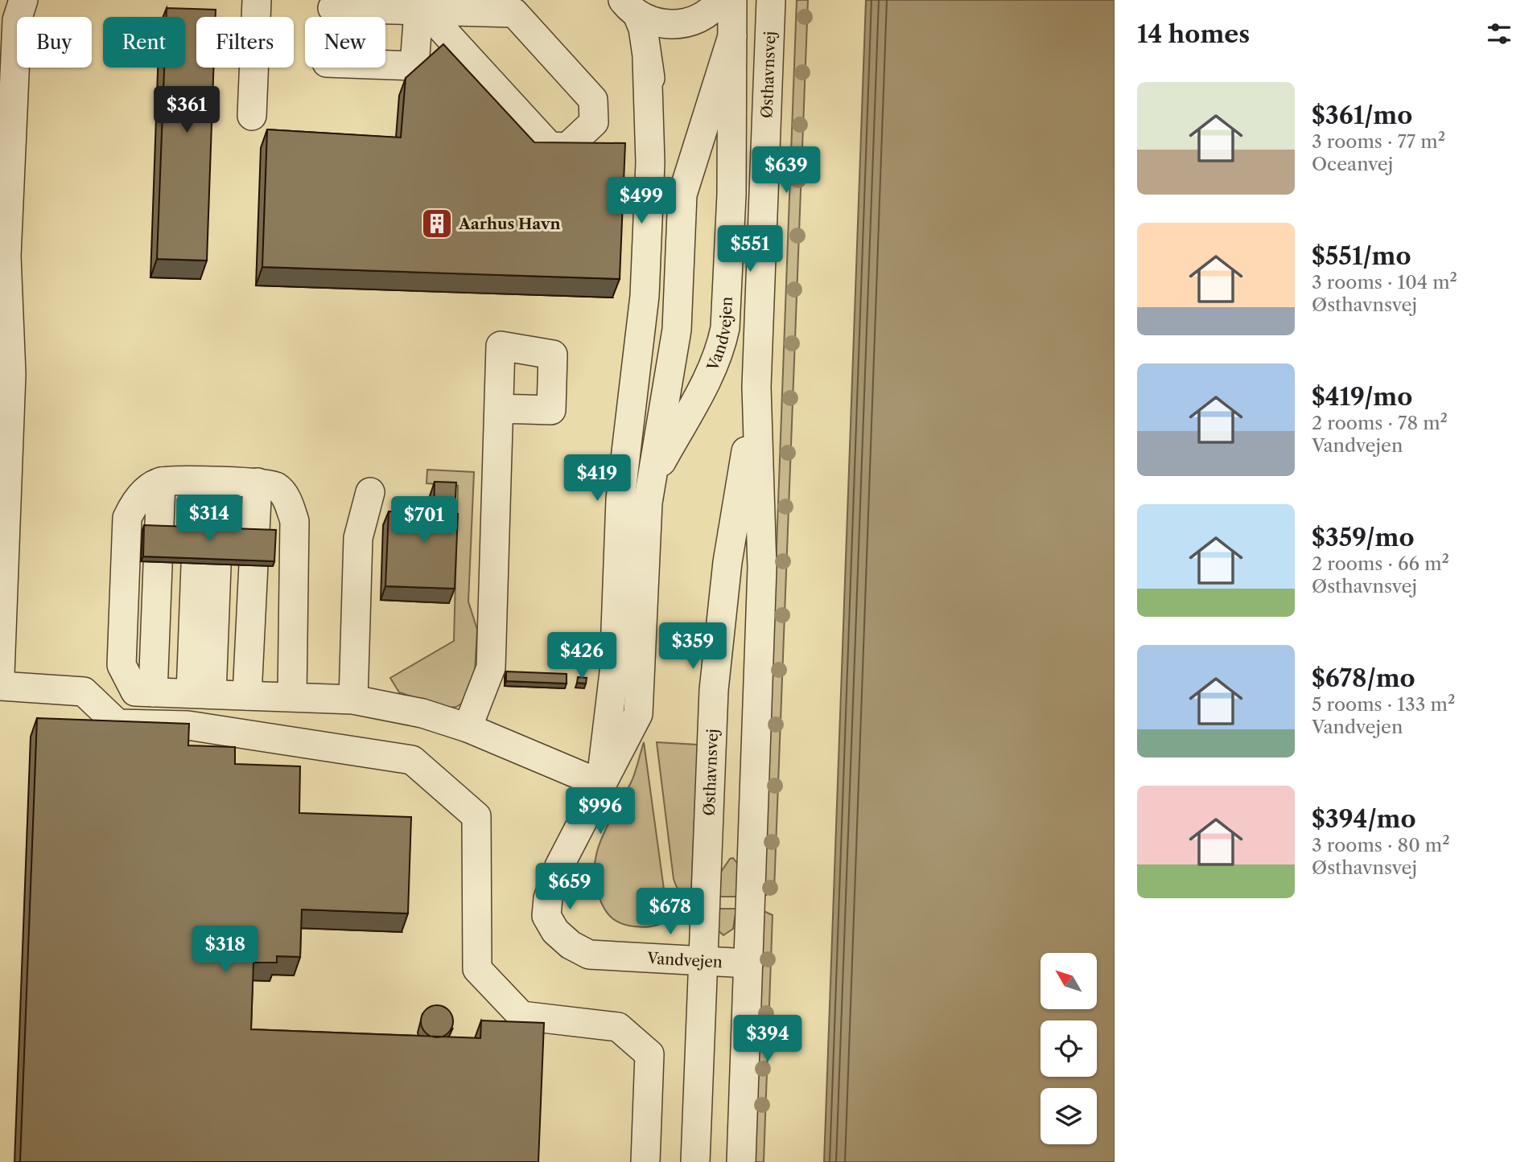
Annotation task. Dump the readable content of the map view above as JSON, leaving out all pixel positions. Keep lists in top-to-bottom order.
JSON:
{
  "streets": {
    "street": ["Østhavnsvej", "Vandvejen"]
  },
  "crossings": [
    ["Østhavnsvej", "Vandvejen"]
  ],
  "places": {
    "building": ["Aarhus Havn"]
  },
  "north": "top left",
  "page": {
    "heading": "14 homes",
    "chip": [
      "Buy",
      "Rent",
      "Filters",
      "New"
    ],
    "list": [
      {
        "name": "$361/mo",
        "note": "3 rooms · 77 m² · Oceanvej"
      },
      {
        "name": "$551/mo",
        "note": "3 rooms · 104 m² · Østhavnsvej"
      },
      {
        "name": "$419/mo",
        "note": "2 rooms · 78 m² · Vandvejen"
      },
      {
        "name": "$359/mo",
        "note": "2 rooms · 66 m² · Østhavnsvej"
      },
      {
        "name": "$678/mo",
        "note": "5 rooms · 133 m² · Vandvejen"
      },
      {
        "name": "$394/mo",
        "note": "3 rooms · 80 m² · Østhavnsvej"
      }
    ],
    "price": [
      "$361",
      "$639",
      "$499",
      "$551",
      "$419",
      "$314",
      "$701",
      "$359",
      "$426",
      "$996",
      "$659",
      "$678",
      "$318",
      "$394"
    ]
  }
}
